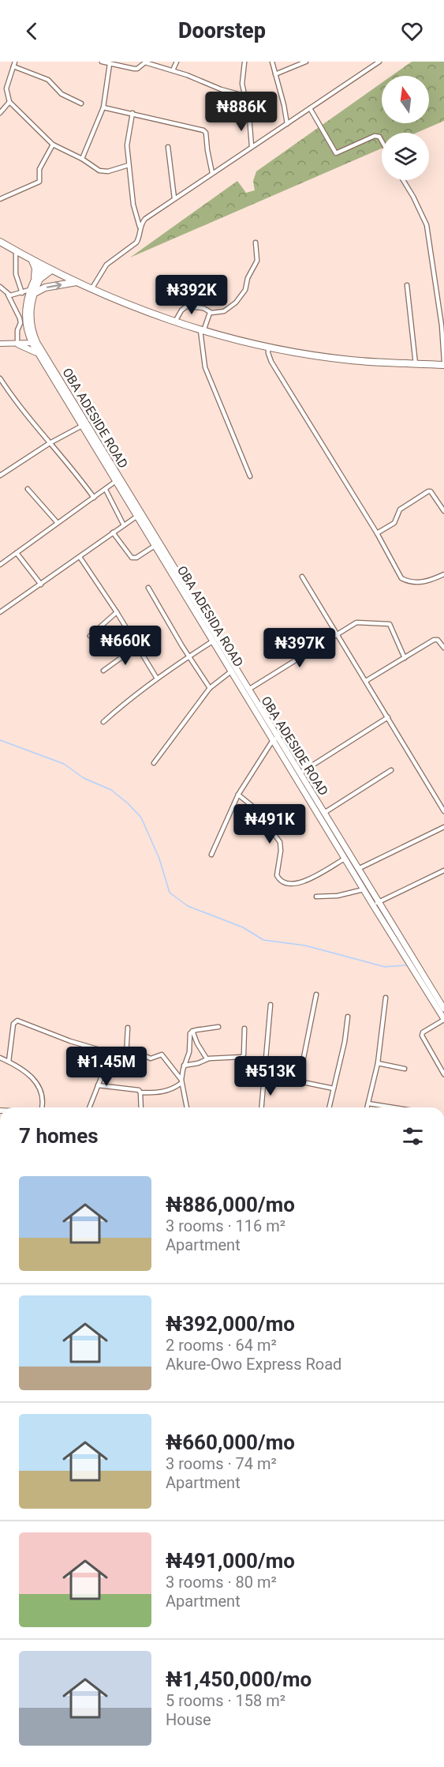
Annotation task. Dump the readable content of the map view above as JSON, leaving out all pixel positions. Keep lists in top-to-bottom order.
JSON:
{
  "streets": {
    "main road": ["OBA ADESIDE ROAD", "OBA ADESIDA ROAD"]
  },
  "crossings": [
    ["OBA ADESIDE ROAD", "OBA ADESIDA ROAD"]
  ],
  "north": "top",
  "page": {
    "header": "Doorstep",
    "price": [
      "₦886K",
      "₦392K",
      "₦660K",
      "₦397K",
      "₦491K",
      "₦1.45M",
      "₦513K"
    ],
    "heading": "7 homes",
    "list": [
      {
        "name": "₦886,000/mo",
        "note": "3 rooms · 116 m² · Apartment"
      },
      {
        "name": "₦392,000/mo",
        "note": "2 rooms · 64 m² · Akure-Owo Express Road"
      },
      {
        "name": "₦660,000/mo",
        "note": "3 rooms · 74 m² · Apartment"
      },
      {
        "name": "₦491,000/mo",
        "note": "3 rooms · 80 m² · Apartment"
      },
      {
        "name": "₦1,450,000/mo",
        "note": "5 rooms · 158 m² · House"
      }
    ]
  }
}
